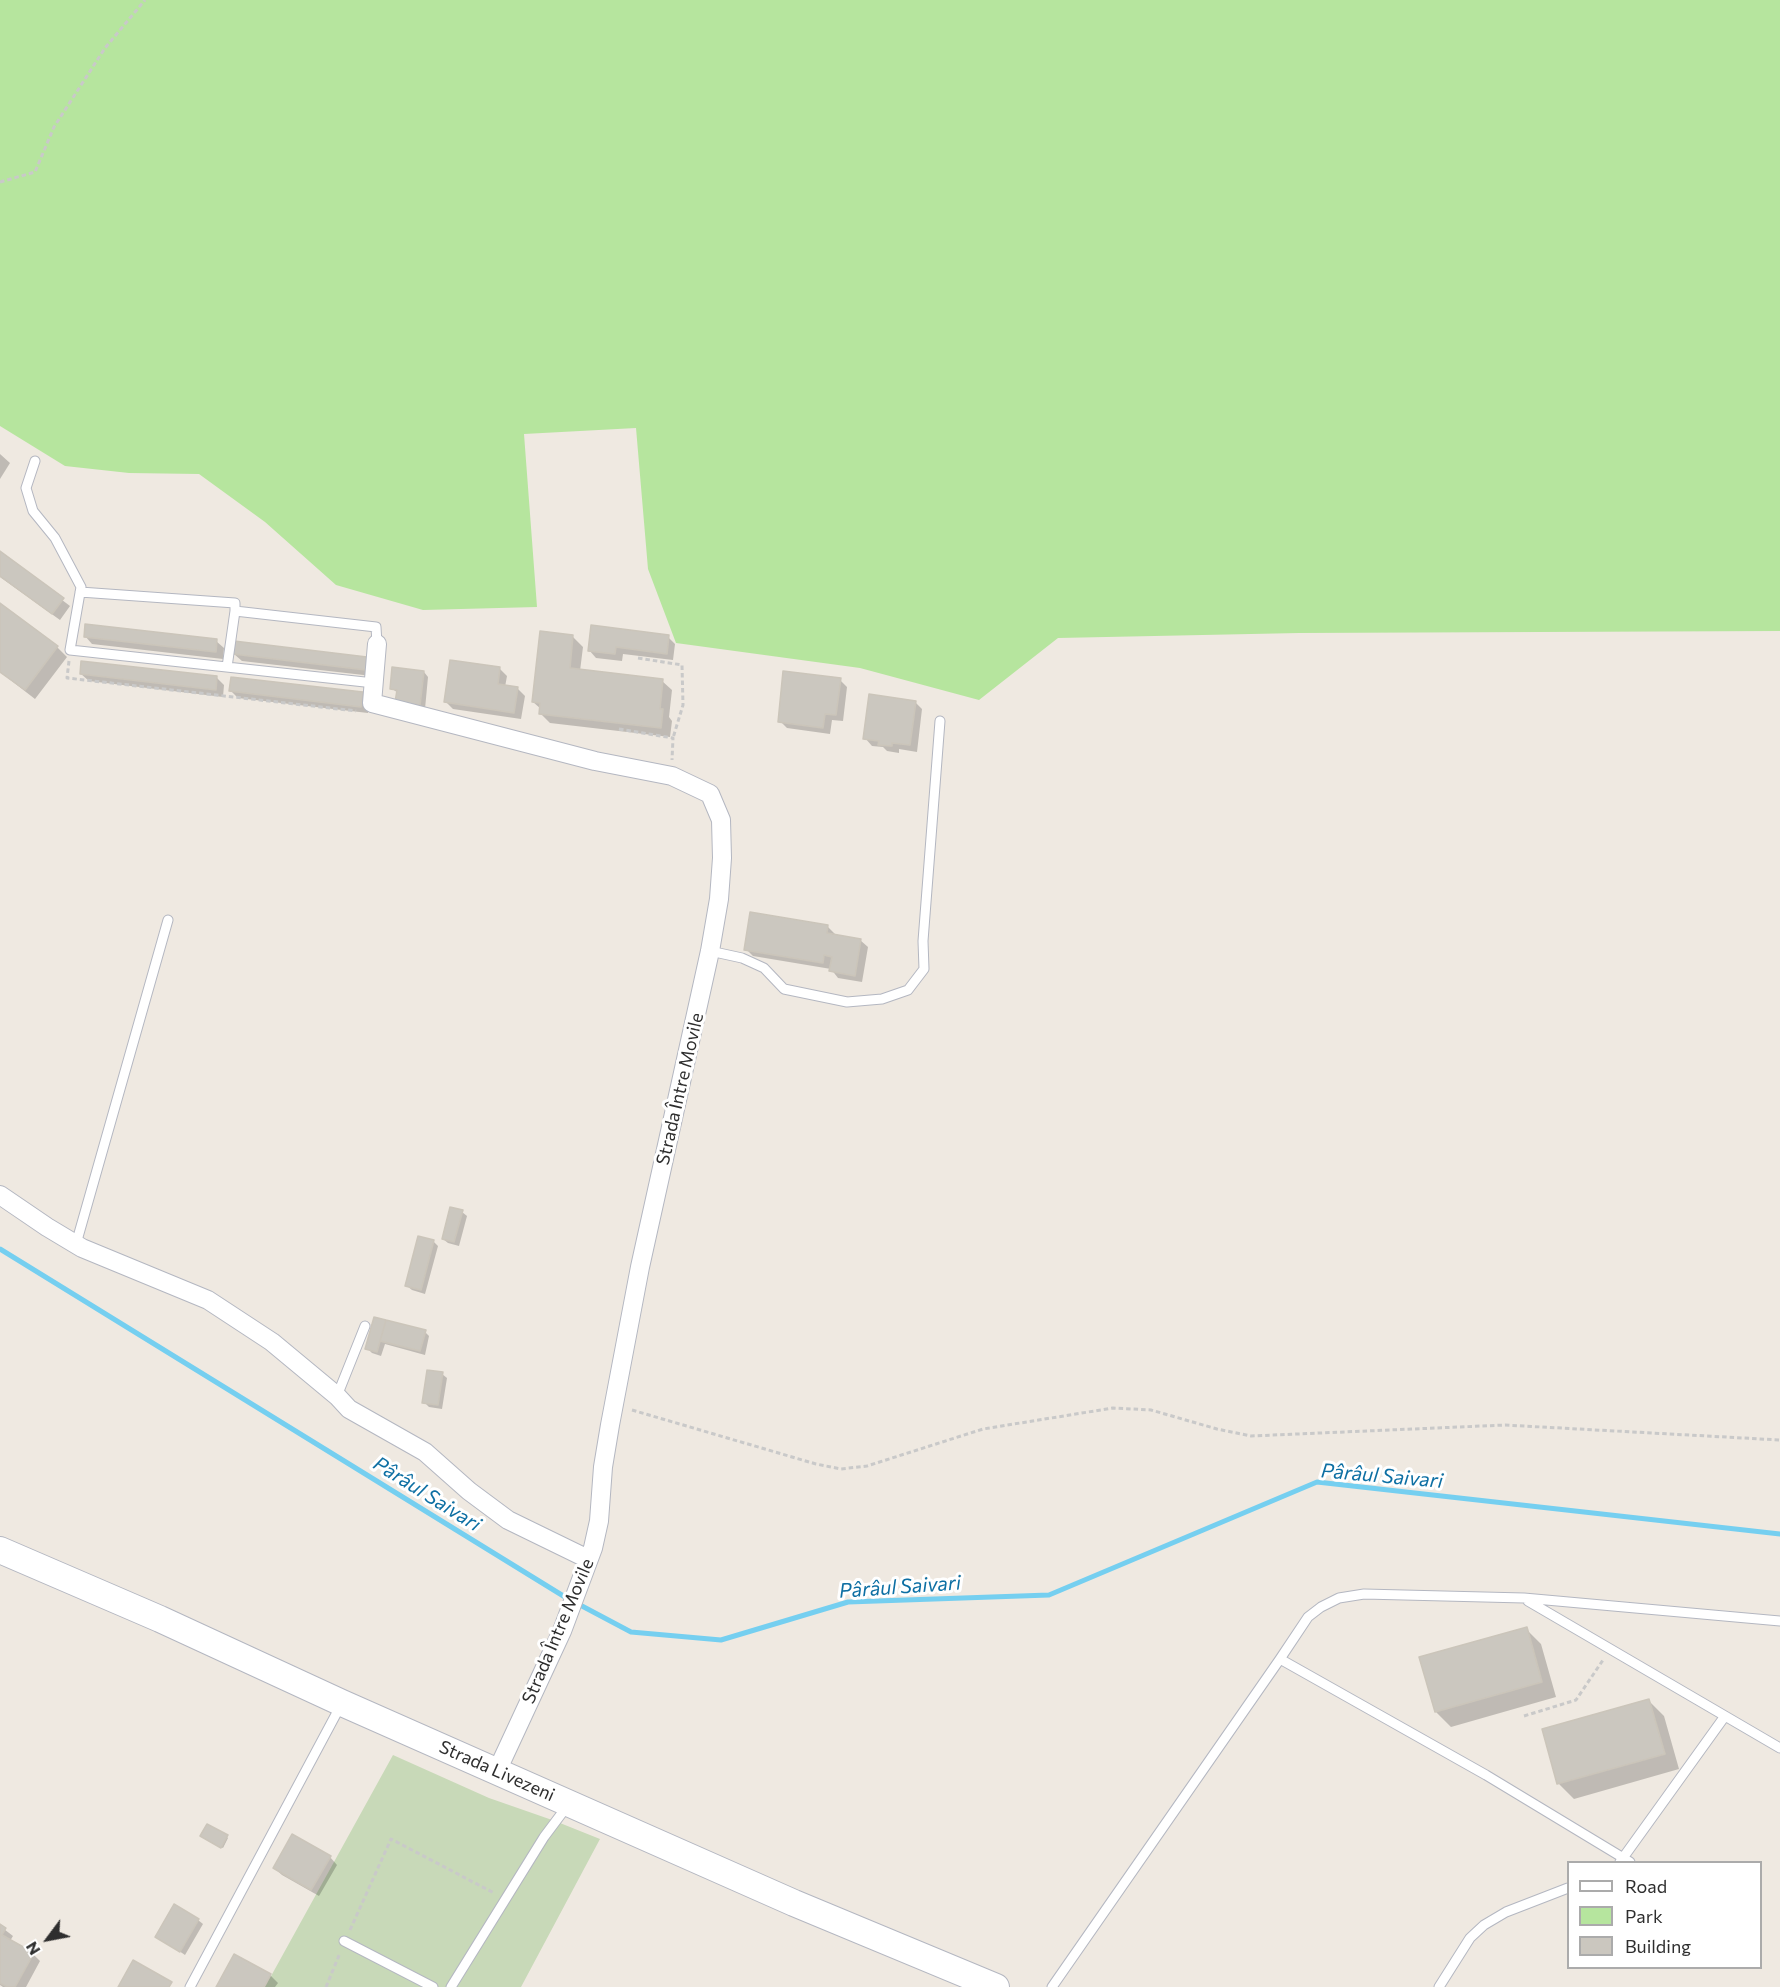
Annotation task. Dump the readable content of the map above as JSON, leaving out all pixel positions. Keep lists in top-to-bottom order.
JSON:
{
  "streets": {
    "main road": ["Strada Livezeni"],
    "street": ["Strada Între Movile"]
  },
  "crossings": [
    ["Strada Între Movile", "Strada Livezeni"]
  ],
  "water": ["Pârâul Saivari"],
  "legend": ["Road", "Park", "Building"],
  "north": "bottom left"
}
